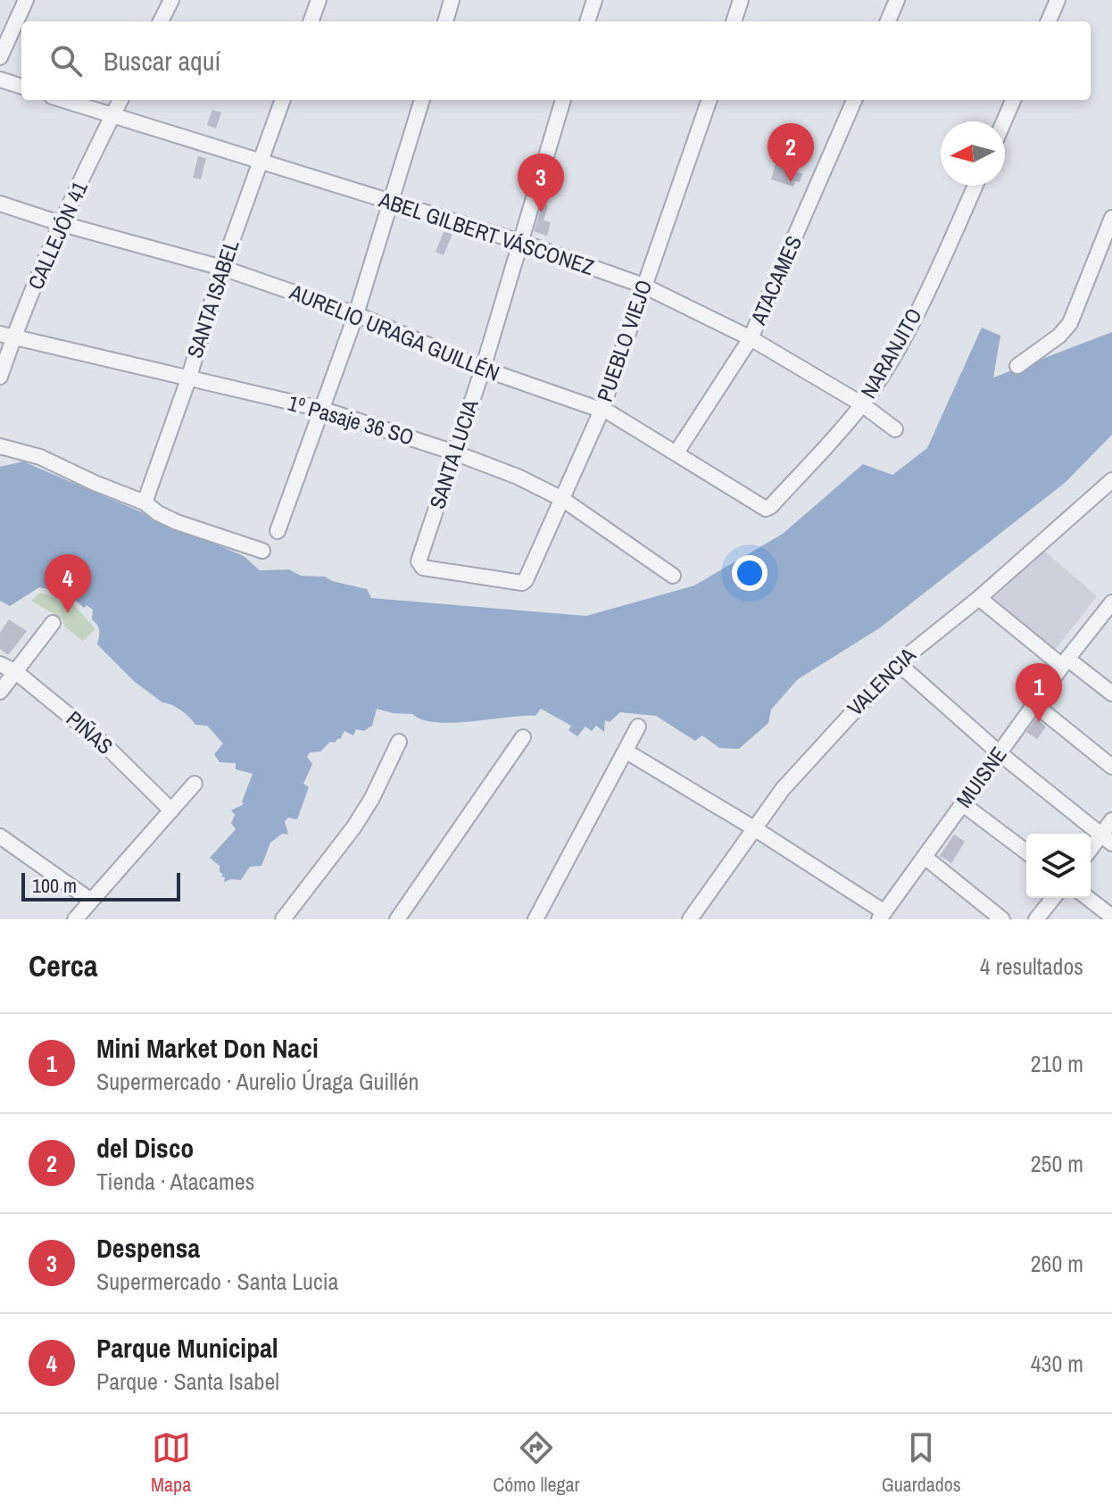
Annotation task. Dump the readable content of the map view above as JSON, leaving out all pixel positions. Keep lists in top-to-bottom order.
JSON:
{
  "streets": {
    "street": [
      "ABEL GILBERT VÁSCONEZ",
      "CALLEJÓN 41",
      "ATACAMES",
      "SANTA ISABEL",
      "AURELIO URAGA GUILLÉN",
      "PUEBLO VIEJO",
      "NARANJITO",
      "1º Pasaje 36 SO",
      "SANTA LUCIA",
      "VALENCIA",
      "PIÑAS",
      "MUISNE"
    ]
  },
  "crossings": [
    ["ABEL GILBERT VÁSCONEZ", "CALLEJÓN 41"],
    ["ABEL GILBERT VÁSCONEZ", "ATACAMES"],
    ["ABEL GILBERT VÁSCONEZ", "SANTA ISABEL"],
    ["ABEL GILBERT VÁSCONEZ", "PUEBLO VIEJO"],
    ["ABEL GILBERT VÁSCONEZ", "NARANJITO"],
    ["ABEL GILBERT VÁSCONEZ", "SANTA LUCIA"],
    ["CALLEJÓN 41", "AURELIO URAGA GUILLÉN"],
    ["CALLEJÓN 41", "1º Pasaje 36 SO"],
    ["ATACAMES", "AURELIO URAGA GUILLÉN"],
    ["SANTA ISABEL", "AURELIO URAGA GUILLÉN"],
    ["SANTA ISABEL", "1º Pasaje 36 SO"],
    ["AURELIO URAGA GUILLÉN", "PUEBLO VIEJO"],
    ["AURELIO URAGA GUILLÉN", "NARANJITO"],
    ["AURELIO URAGA GUILLÉN", "SANTA LUCIA"],
    ["PUEBLO VIEJO", "1º Pasaje 36 SO"],
    ["PUEBLO VIEJO", "SANTA LUCIA"],
    ["1º Pasaje 36 SO", "SANTA LUCIA"]
  ],
  "scale_bar": "100 m",
  "north": "left",
  "page": {
    "search": "Buscar aquí",
    "pins": [
      "2",
      "3",
      "4",
      "1"
    ],
    "scale": "100 m",
    "heading": ["Cerca", "4 resultados"],
    "list": [
      {
        "mark": "1",
        "name": "Mini Market Don Naci",
        "note": "Supermercado · Aurelio Úraga Guillén",
        "value": "210 m"
      },
      {
        "mark": "2",
        "name": "del Disco",
        "note": "Tienda · Atacames",
        "value": "250 m"
      },
      {
        "mark": "3",
        "name": "Despensa",
        "note": "Supermercado · Santa Lucia",
        "value": "260 m"
      },
      {
        "mark": "4",
        "name": "Parque Municipal",
        "note": "Parque · Santa Isabel",
        "value": "430 m"
      }
    ],
    "nav": ["Mapa", "Cómo llegar", "Guardados"]
  }
}
